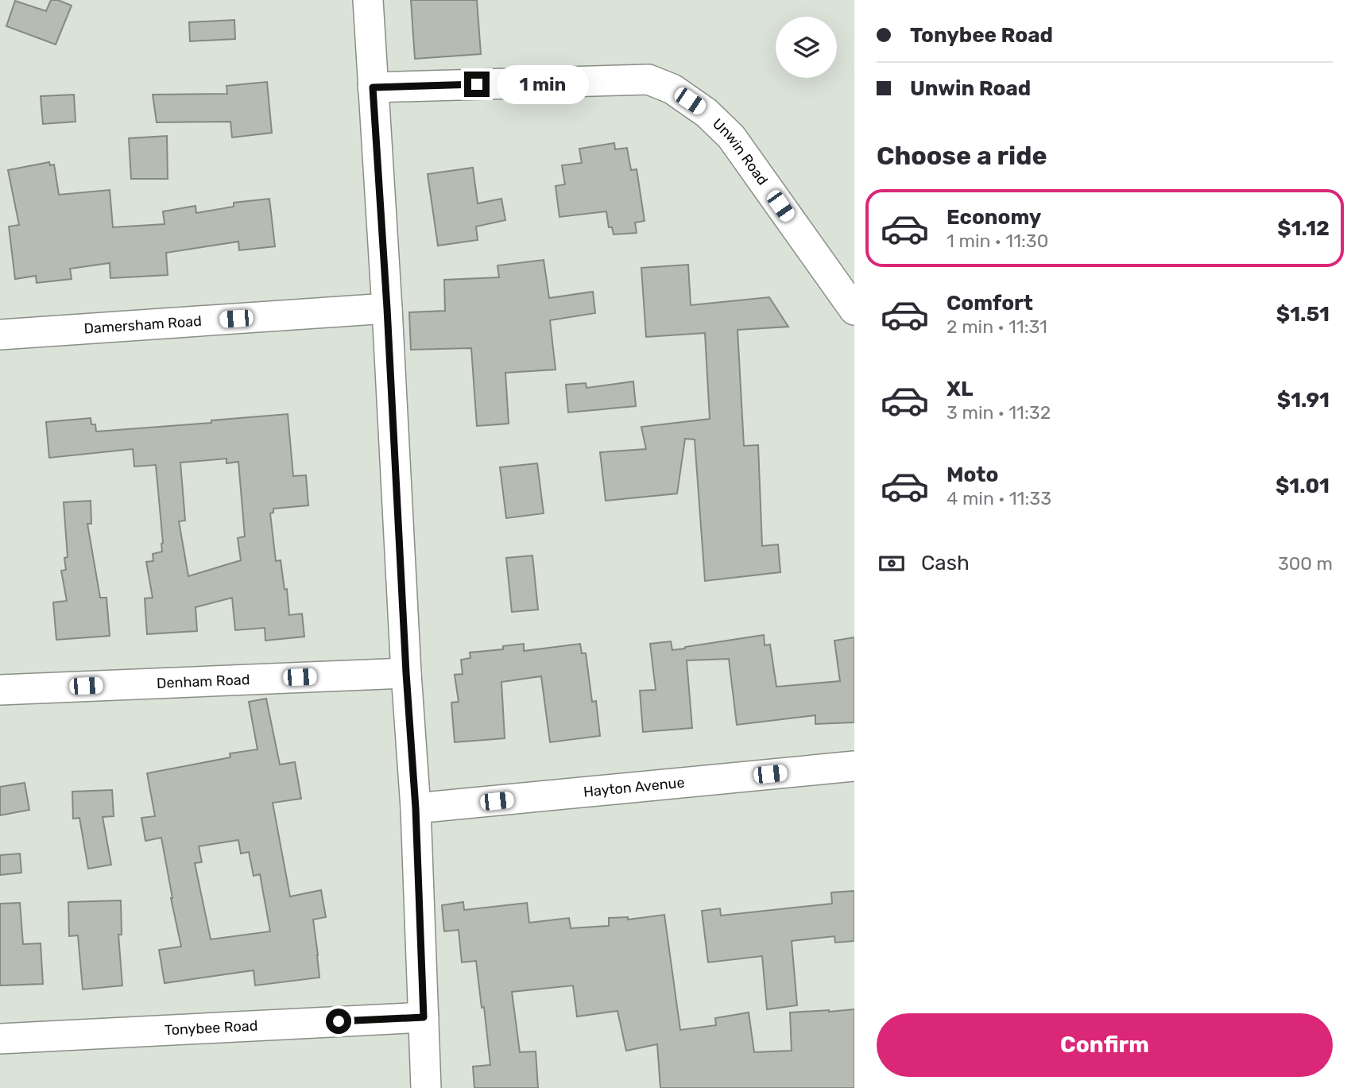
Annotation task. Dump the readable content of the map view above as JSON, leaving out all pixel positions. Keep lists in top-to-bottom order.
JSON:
{
  "streets": {
    "street": [
      "Unwin Road",
      "Damersham Road",
      "Denham Road",
      "Hayton Avenue",
      "Tonybee Road"
    ]
  },
  "page": {
    "banner": ["Tonybee Road", "Unwin Road"],
    "bubble": "1 min",
    "heading": "Choose a ride",
    "list": [
      {
        "name": "Economy",
        "note": "1 min · 11:30",
        "value": "$1.12"
      },
      {
        "name": "Comfort",
        "note": "2 min · 11:31",
        "value": "$1.51"
      },
      {
        "name": "XL",
        "note": "3 min · 11:32",
        "value": "$1.91"
      },
      {
        "name": "Moto",
        "note": "4 min · 11:33",
        "value": "$1.01"
      }
    ],
    "pay": ["Cash", "300 m"],
    "buttons": "Confirm"
  }
}
